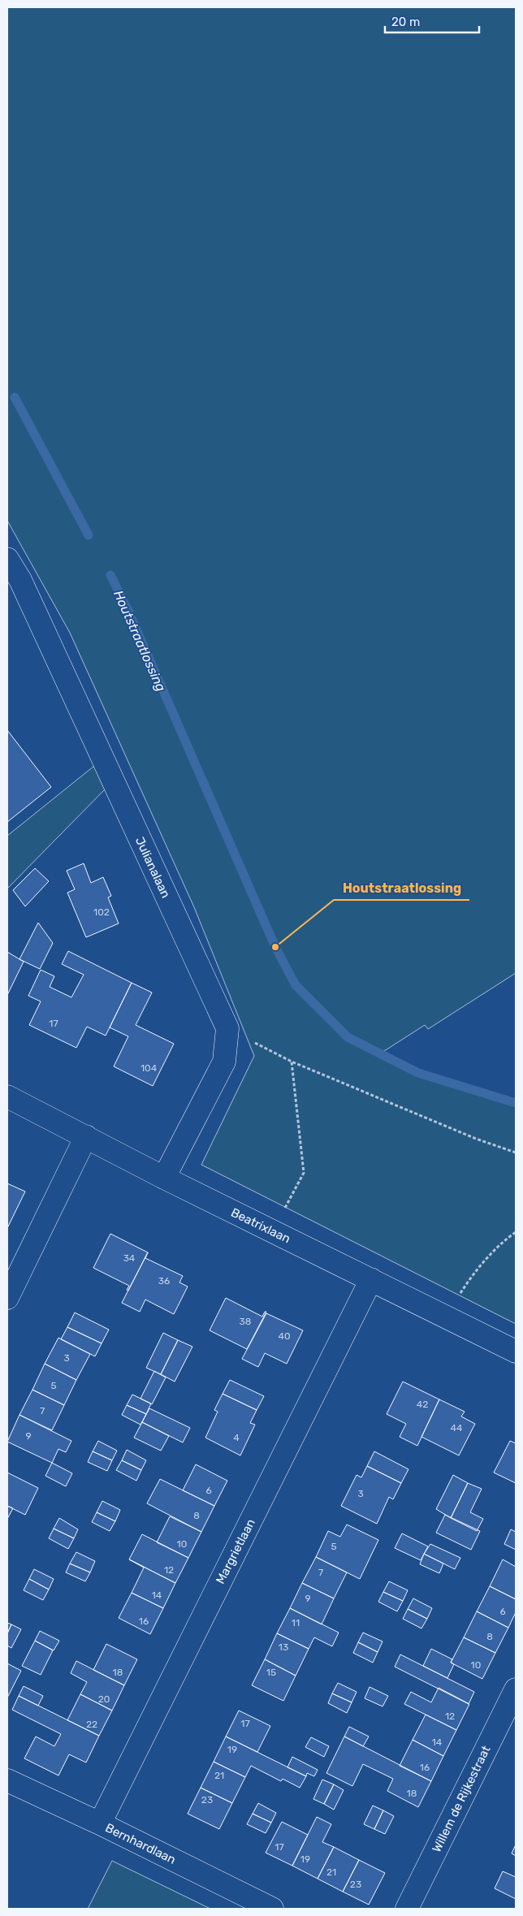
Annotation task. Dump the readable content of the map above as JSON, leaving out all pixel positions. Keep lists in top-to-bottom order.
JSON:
{
  "streets": {
    "street": [
      "Julianalaan",
      "Beatrixlaan",
      "Margrietlaan",
      "Willem de Rijkestraat",
      "Bernhardlaan"
    ]
  },
  "crossings": [
    ["Beatrixlaan", "Margrietlaan"],
    ["Margrietlaan", "Bernhardlaan"]
  ],
  "water": ["Houtstraatlossing"],
  "places": ["Houtstraatlossing"],
  "house_numbers": [
    "102",
    "17",
    "104",
    "34",
    "36",
    "38",
    "40",
    "3",
    "5",
    "42",
    "7",
    "44",
    "9",
    "4",
    "6",
    "3",
    "8",
    "10",
    "5",
    "12",
    "7",
    "14",
    "9",
    "6",
    "16",
    "11",
    "8",
    "13",
    "10",
    "18",
    "15",
    "20",
    "12",
    "17",
    "22",
    "14",
    "19",
    "16",
    "21",
    "18",
    "23",
    "17",
    "19",
    "21",
    "23"
  ],
  "scale_bar": "20 m"
}
